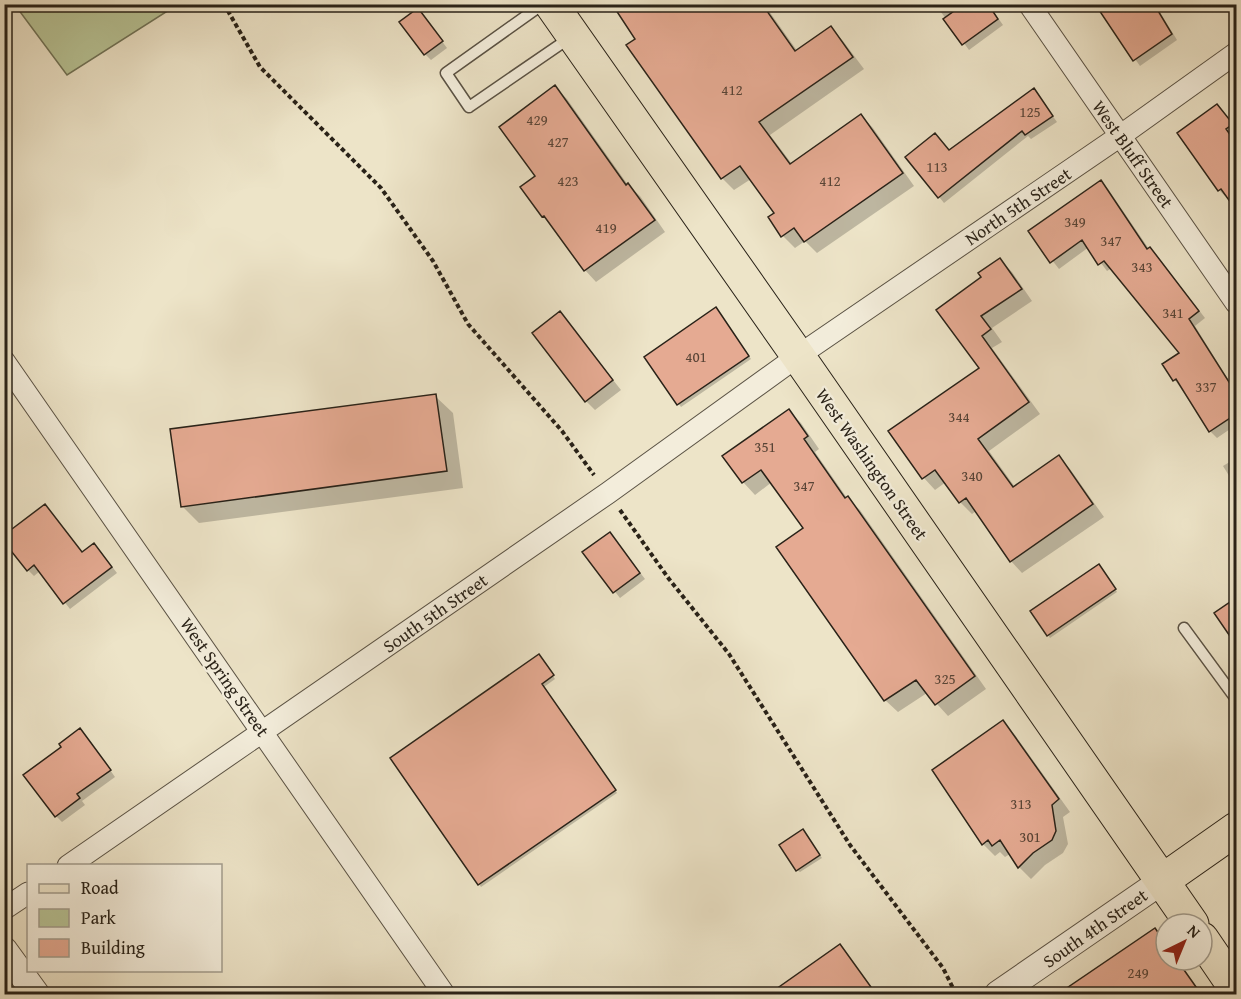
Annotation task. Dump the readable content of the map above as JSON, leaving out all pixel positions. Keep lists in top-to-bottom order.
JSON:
{
  "streets": {
    "main road": ["West Washington Street"],
    "street": [
      "West Bluff Street",
      "North 5th Street",
      "South 5th Street",
      "West Spring Street",
      "South 4th Street"
    ]
  },
  "crossings": [
    ["West Bluff Street", "North 5th Street"],
    ["North 5th Street", "West Washington Street"],
    ["North 5th Street", "South 5th Street"],
    ["West Washington Street", "South 5th Street"],
    ["West Washington Street", "South 4th Street"],
    ["South 5th Street", "West Spring Street"]
  ],
  "house_numbers": [
    "412",
    "125",
    "429",
    "427",
    "113",
    "423",
    "412",
    "349",
    "419",
    "347",
    "343",
    "341",
    "401",
    "337",
    "344",
    "351",
    "340",
    "347",
    "325",
    "313",
    "301",
    "249"
  ],
  "legend": ["Road", "Park", "Building"],
  "north": "top right"
}
